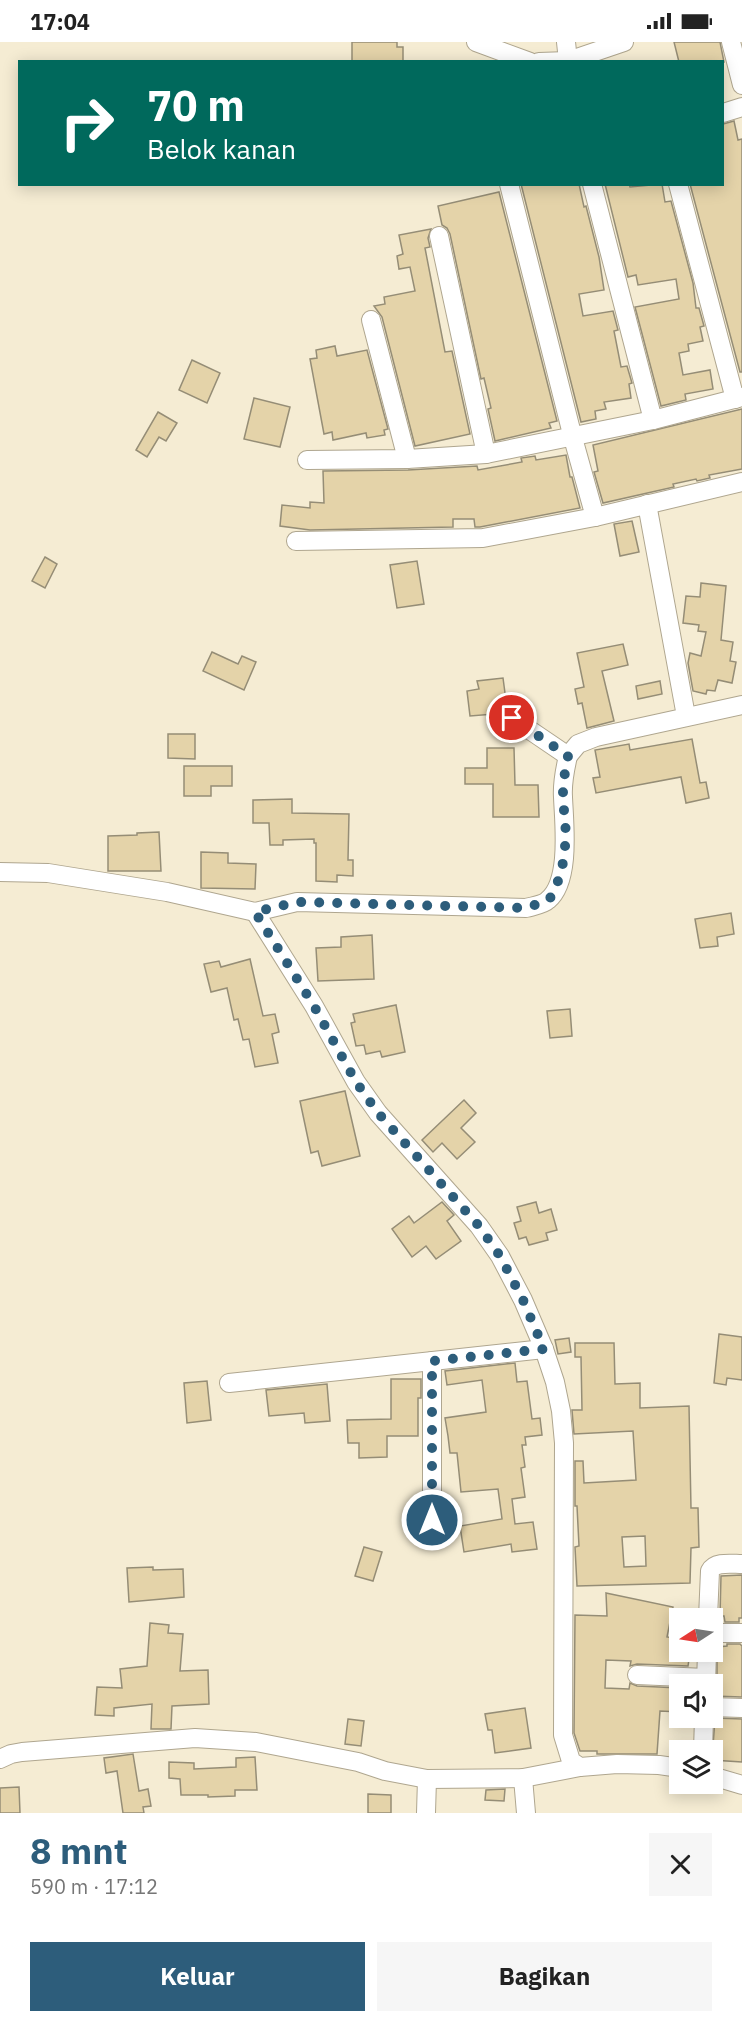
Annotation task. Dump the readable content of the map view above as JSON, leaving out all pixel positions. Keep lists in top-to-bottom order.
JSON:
{
  "north": "left",
  "page": {
    "status": "17:04",
    "turn": ["70 m", "Belok kanan"],
    "heading": ["8 mnt", "590 m · 17:12"],
    "buttons": ["Keluar", "Bagikan"]
  }
}
